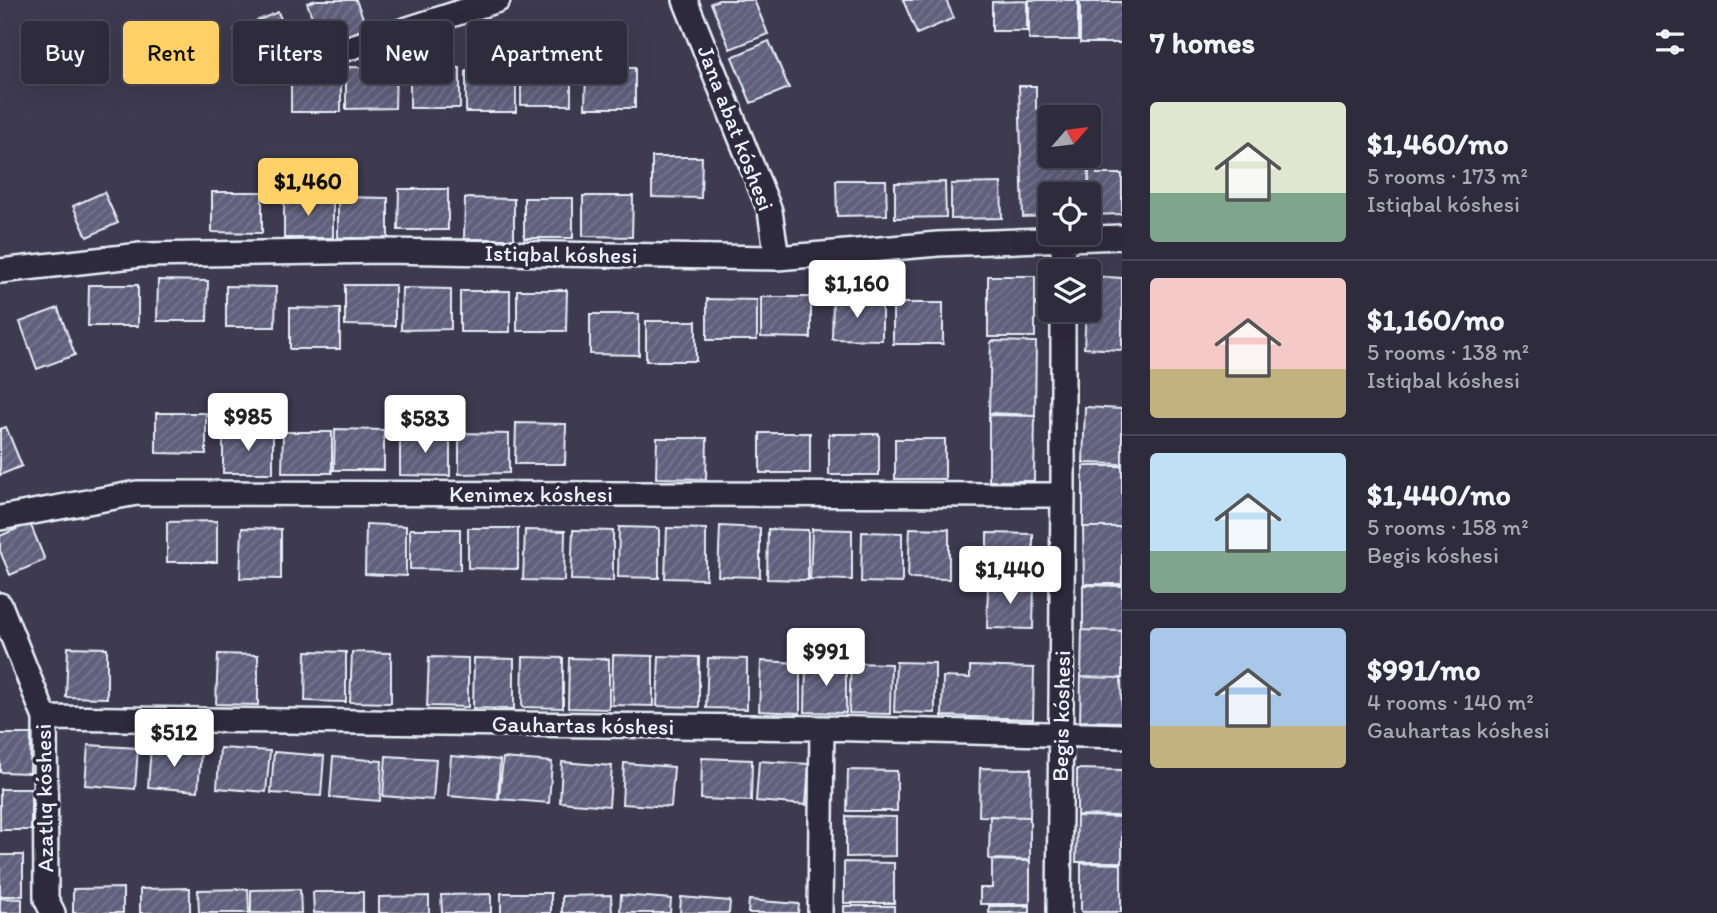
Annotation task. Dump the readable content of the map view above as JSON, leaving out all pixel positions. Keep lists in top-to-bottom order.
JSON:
{
  "streets": {
    "street": [
      "Jana abat kóshesi",
      "Istiqbal kóshesi",
      "Kenimex kóshesi",
      "Begis kóshesi",
      "Gauhartas kóshesi",
      "Azatlıq kóshesi"
    ]
  },
  "crossings": [
    ["Jana abat kóshesi", "Istiqbal kóshesi"],
    ["Kenimex kóshesi", "Begis kóshesi"],
    ["Begis kóshesi", "Gauhartas kóshesi"],
    ["Gauhartas kóshesi", "Azatlıq kóshesi"]
  ],
  "north": "top right",
  "page": {
    "heading": "7 homes",
    "chip": [
      "Buy",
      "Rent",
      "Filters",
      "New",
      "Apartment"
    ],
    "list": [
      {
        "name": "$1,460/mo",
        "note": "5 rooms · 173 m² · Istiqbal kóshesi"
      },
      {
        "name": "$1,160/mo",
        "note": "5 rooms · 138 m² · Istiqbal kóshesi"
      },
      {
        "name": "$1,440/mo",
        "note": "5 rooms · 158 m² · Begis kóshesi"
      },
      {
        "name": "$991/mo",
        "note": "4 rooms · 140 m² · Gauhartas kóshesi"
      }
    ],
    "price": [
      "$1,460",
      "$1,160",
      "$985",
      "$583",
      "$1,440",
      "$991",
      "$512"
    ]
  }
}
